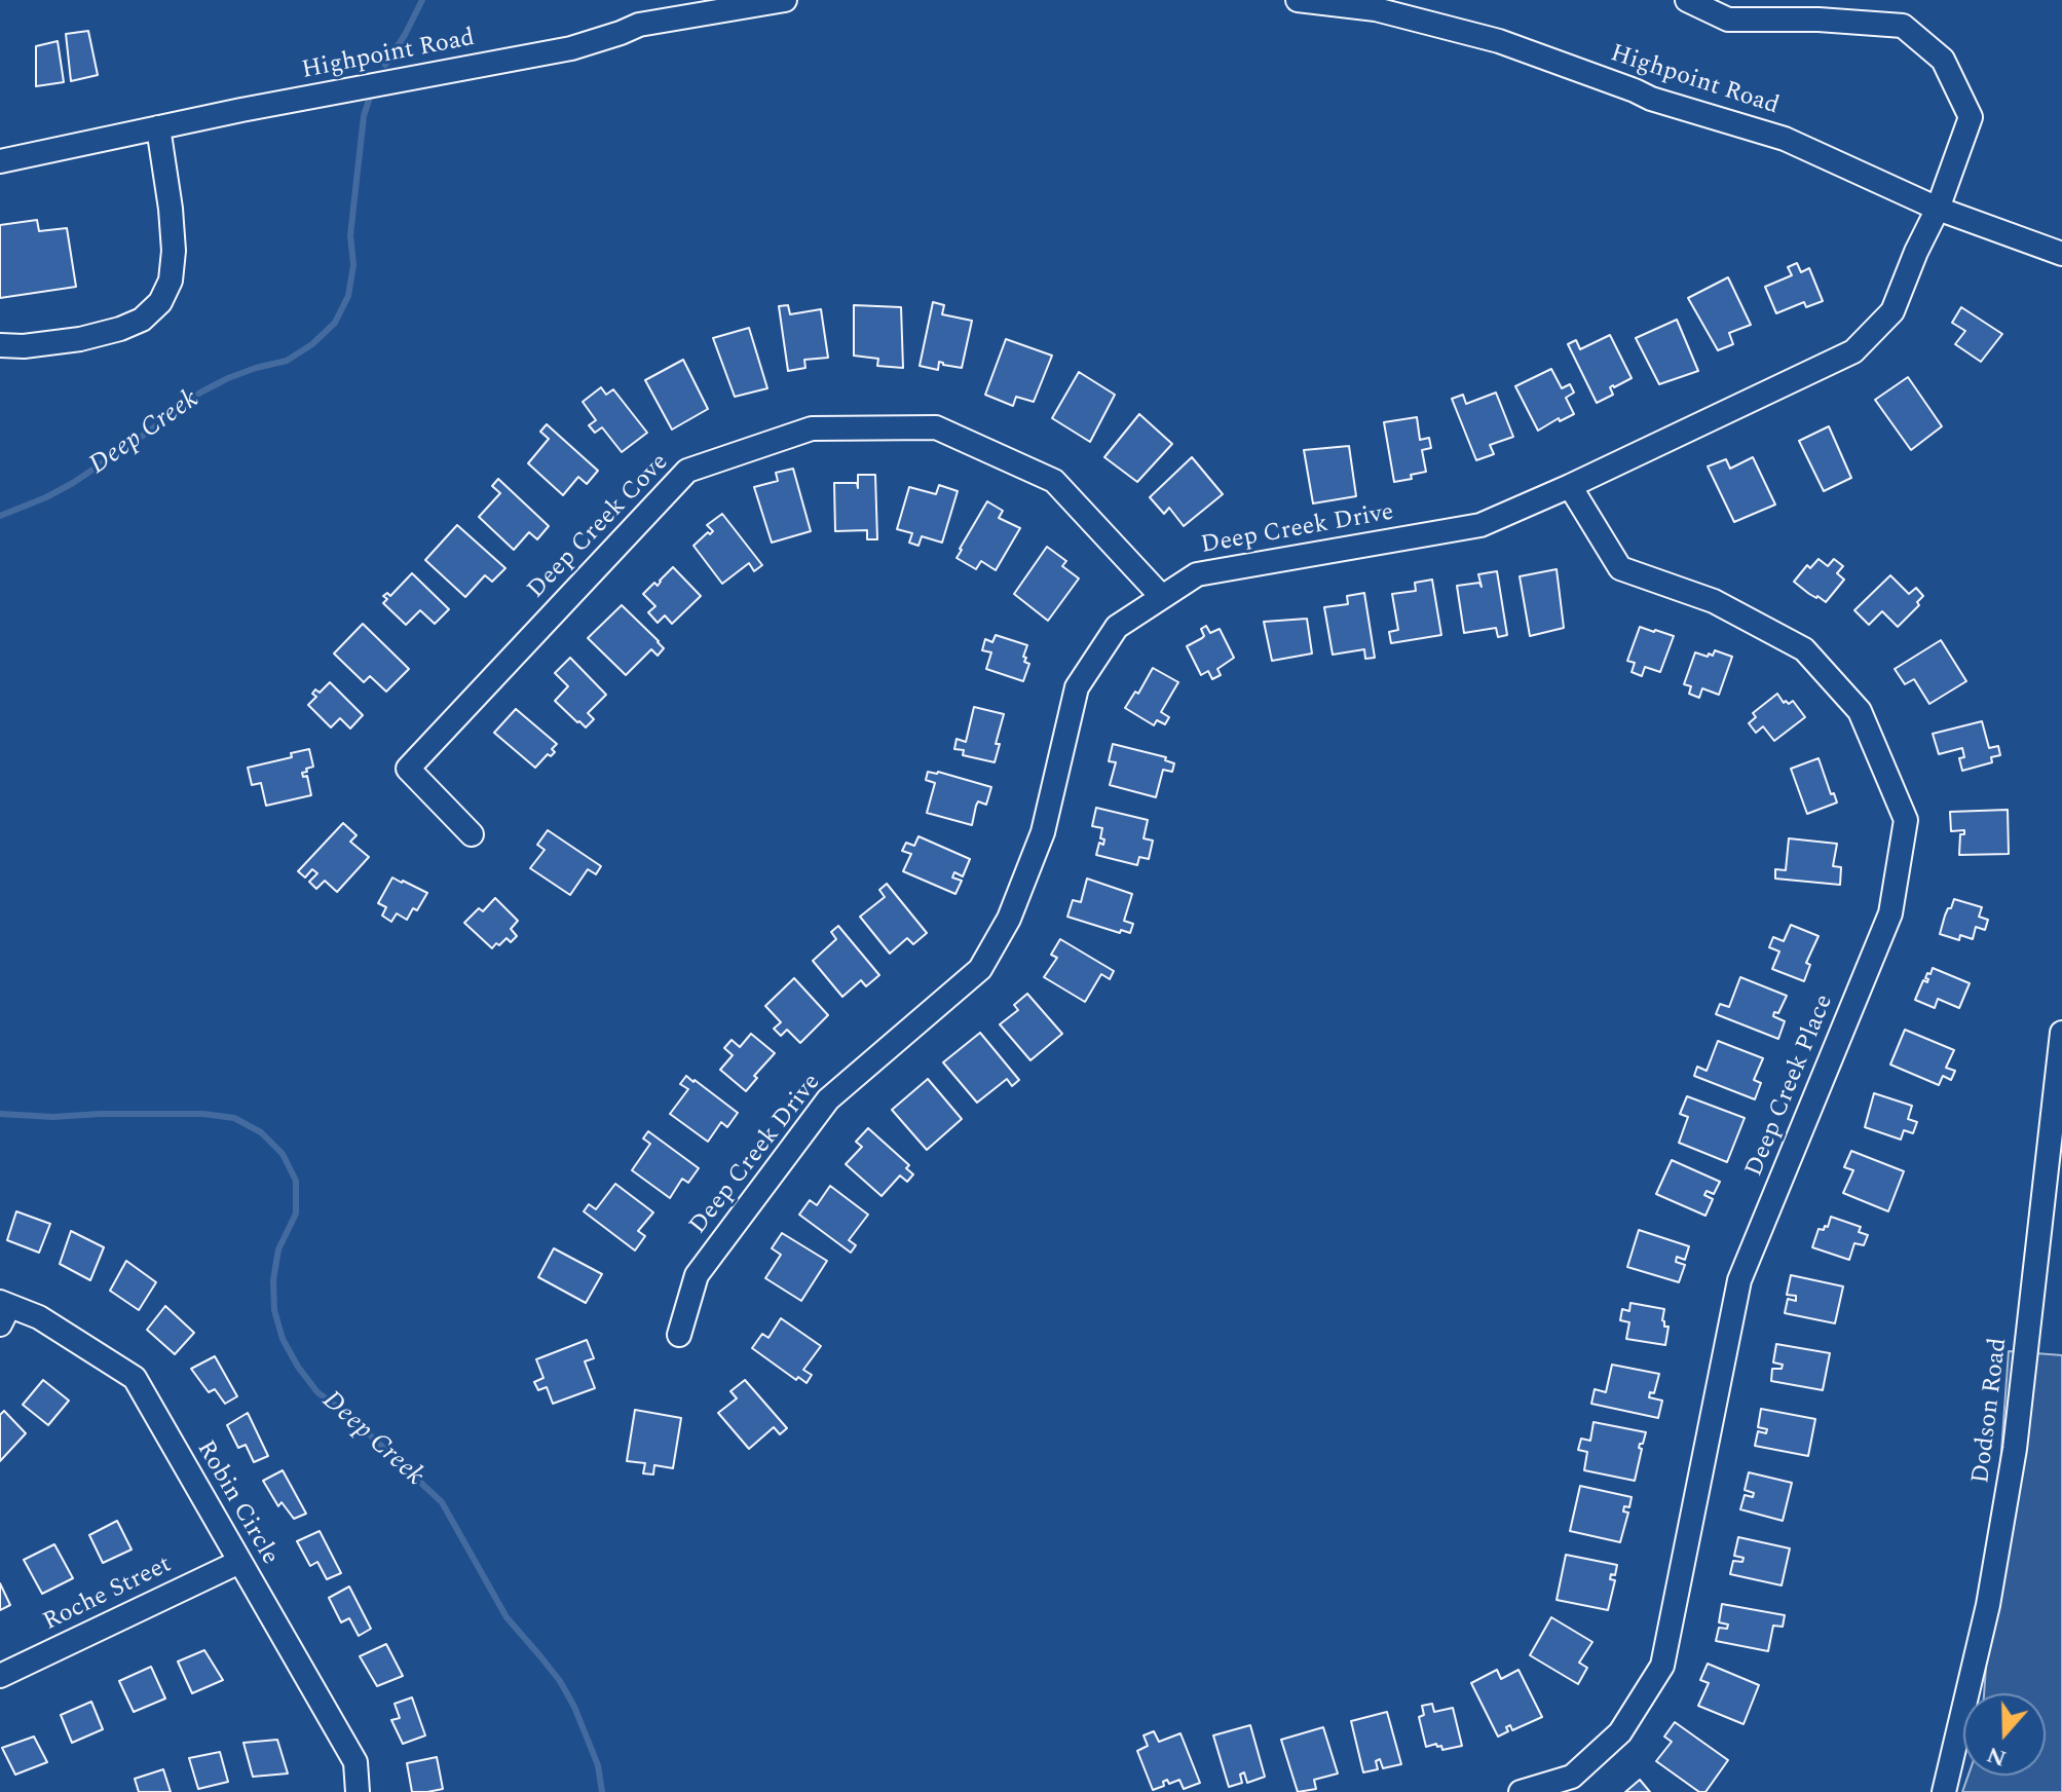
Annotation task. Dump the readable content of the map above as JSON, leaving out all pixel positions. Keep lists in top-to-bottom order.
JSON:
{
  "streets": {
    "street": [
      "Highpoint Road",
      "Deep Creek Cove",
      "Deep Creek Drive",
      "Deep Creek Place",
      "Dodson Road",
      "Robin Circle",
      "Roche Street"
    ]
  },
  "crossings": [
    ["Highpoint Road", "Deep Creek Drive"],
    ["Deep Creek Cove", "Deep Creek Drive"],
    ["Deep Creek Drive", "Deep Creek Place"],
    ["Robin Circle", "Roche Street"]
  ],
  "water": ["Deep Creek"],
  "north": "bottom"
}
